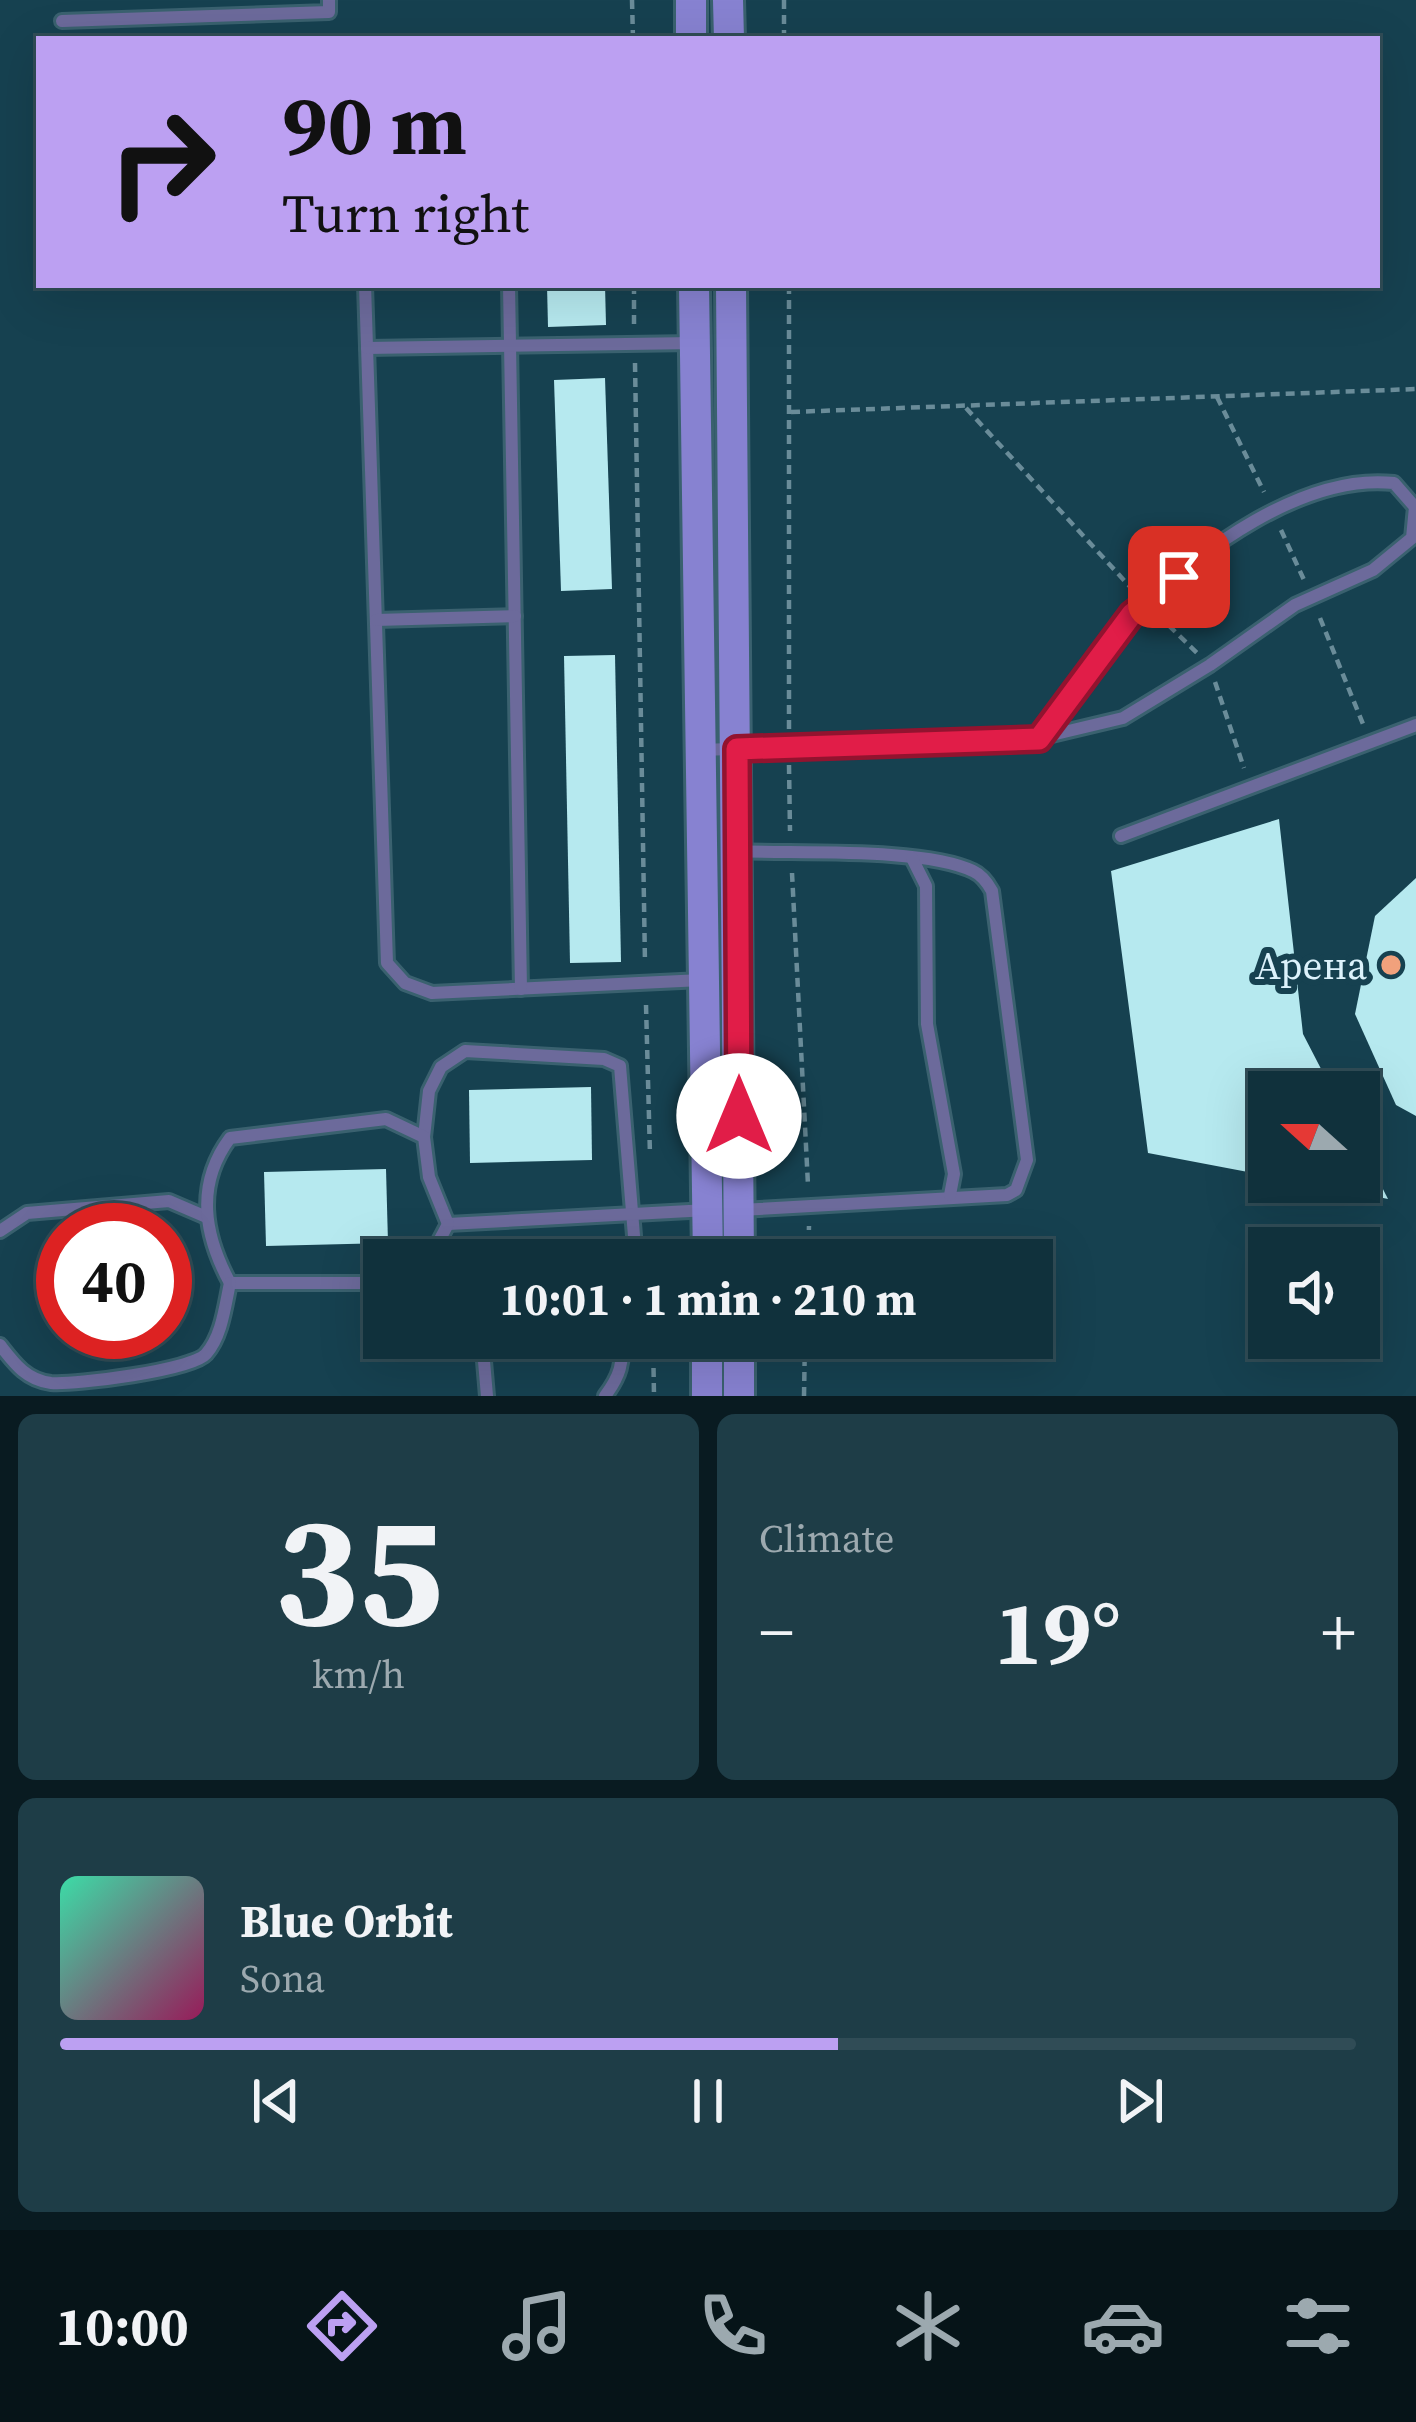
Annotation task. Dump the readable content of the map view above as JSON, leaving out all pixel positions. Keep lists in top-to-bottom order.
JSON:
{
  "places": ["Арена"],
  "north": "left",
  "page": {
    "turn": ["90 m", "Turn right"],
    "limit": "40",
    "trip": "10:01 · 1 min · 210 m",
    "tile": [
      ["35", "km/h"],
      "Climate"
    ],
    "heat": ["−", "19°", "+"],
    "song": ["Blue Orbit", "Sona"],
    "tabs": "10:00"
  }
}
